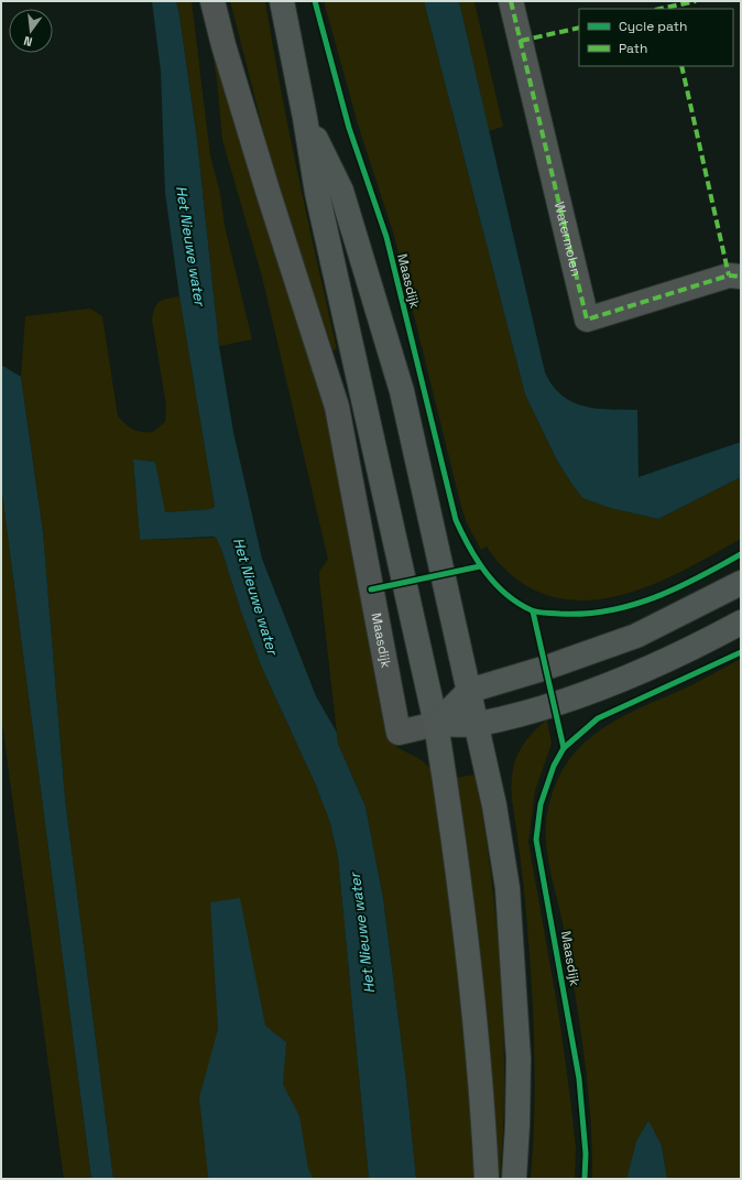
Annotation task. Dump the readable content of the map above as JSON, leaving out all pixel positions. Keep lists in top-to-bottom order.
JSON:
{
  "streets": {
    "street": ["Watermolen", "Maasdijk"]
  },
  "water": ["Het Nieuwe water"],
  "legend": ["Cycle path", "Path"],
  "north": "bottom"
}
